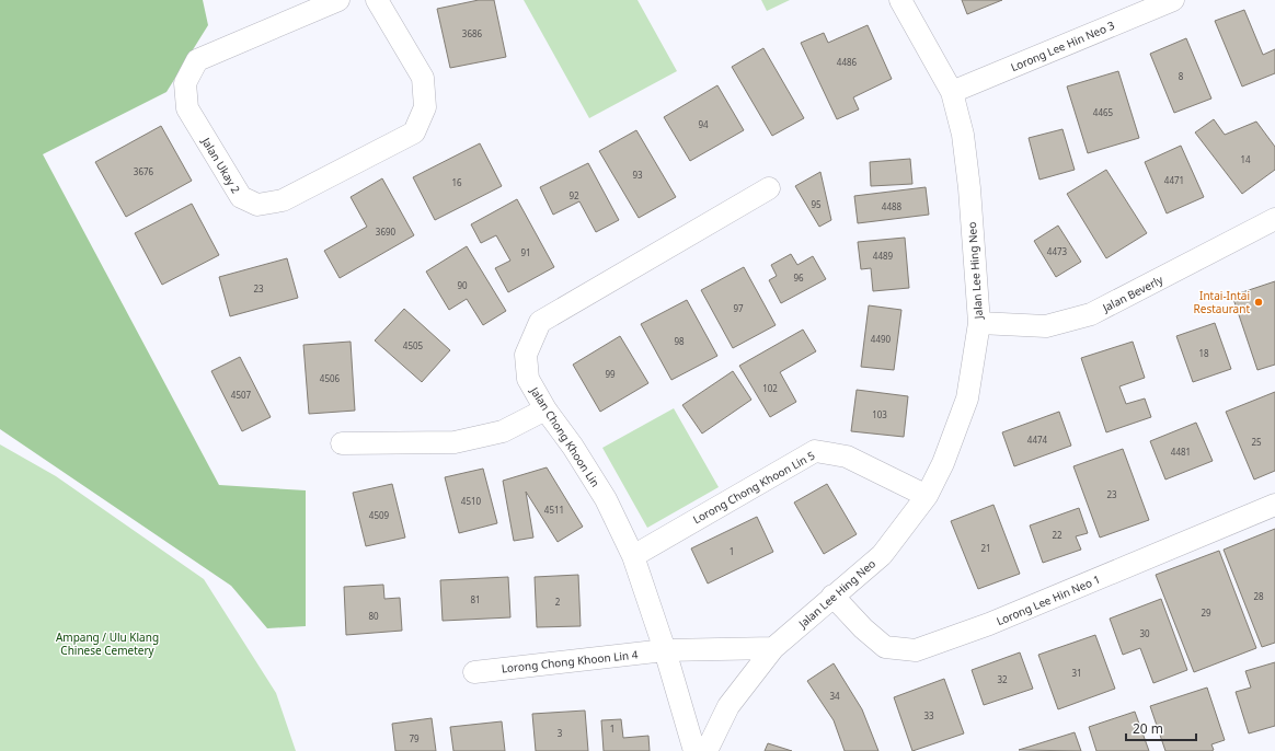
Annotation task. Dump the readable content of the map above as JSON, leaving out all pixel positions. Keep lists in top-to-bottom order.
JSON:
{
  "streets": {
    "street": [
      "Lorong Lee Hin Neo 3",
      "Jalan Ukay 2",
      "Jalan Lee Hing Neo",
      "Jalan Beverly",
      "Jalan Chong Khoon Lin",
      "Lorong Chong Khoon Lin 5",
      "Lorong Lee Hin Neo 1",
      "Lorong Chong Khoon Lin 4"
    ]
  },
  "crossings": [
    ["Lorong Lee Hin Neo 3", "Jalan Lee Hing Neo"],
    ["Jalan Lee Hing Neo", "Jalan Beverly"],
    ["Jalan Lee Hing Neo", "Lorong Chong Khoon Lin 5"],
    ["Jalan Lee Hing Neo", "Lorong Lee Hin Neo 1"],
    ["Jalan Lee Hing Neo", "Lorong Chong Khoon Lin 4"],
    ["Jalan Chong Khoon Lin", "Lorong Chong Khoon Lin 5"],
    ["Jalan Chong Khoon Lin", "Lorong Chong Khoon Lin 4"]
  ],
  "parks": ["Ampang / Ulu Klang Chinese Cemetery"],
  "places": ["Intai-Intai Restaurant"],
  "house_numbers": [
    "3686",
    "4486",
    "8",
    "4465",
    "94",
    "14",
    "3676",
    "93",
    "4471",
    "16",
    "92",
    "95",
    "4488",
    "3690",
    "4473",
    "91",
    "4489",
    "96",
    "90",
    "23",
    "97",
    "4490",
    "98",
    "4505",
    "18",
    "99",
    "4506",
    "102",
    "4507",
    "103",
    "4474",
    "25",
    "4481",
    "23",
    "4510",
    "4511",
    "4509",
    "22",
    "21",
    "1",
    "28",
    "81",
    "2",
    "29",
    "80",
    "30",
    "31",
    "32",
    "34",
    "33",
    "1",
    "3",
    "79"
  ],
  "scale_bar": "20 m"
}
